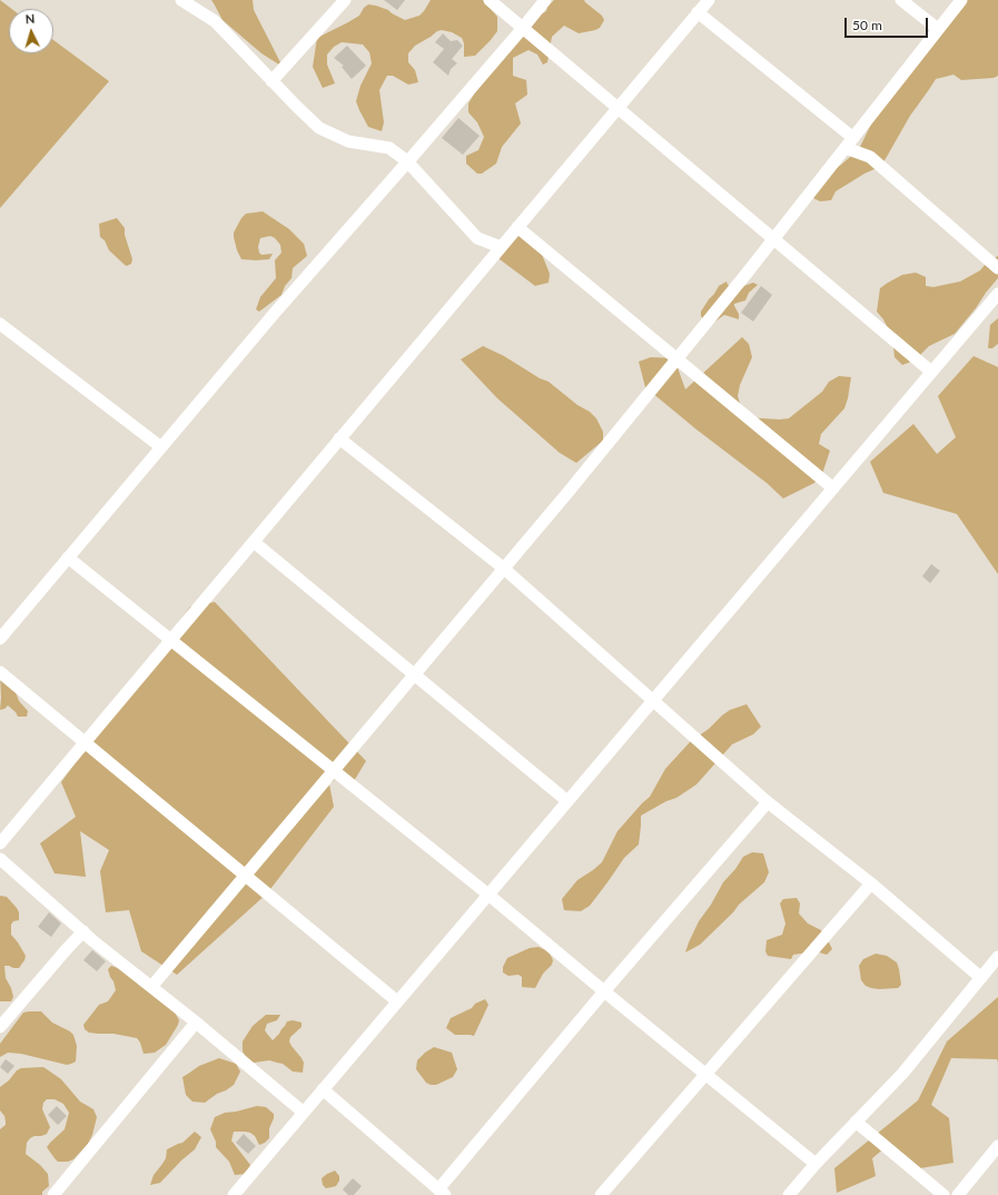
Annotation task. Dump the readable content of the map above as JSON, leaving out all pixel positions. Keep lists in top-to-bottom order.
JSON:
{
  "scale_bar": "50 m",
  "north": "top"
}
